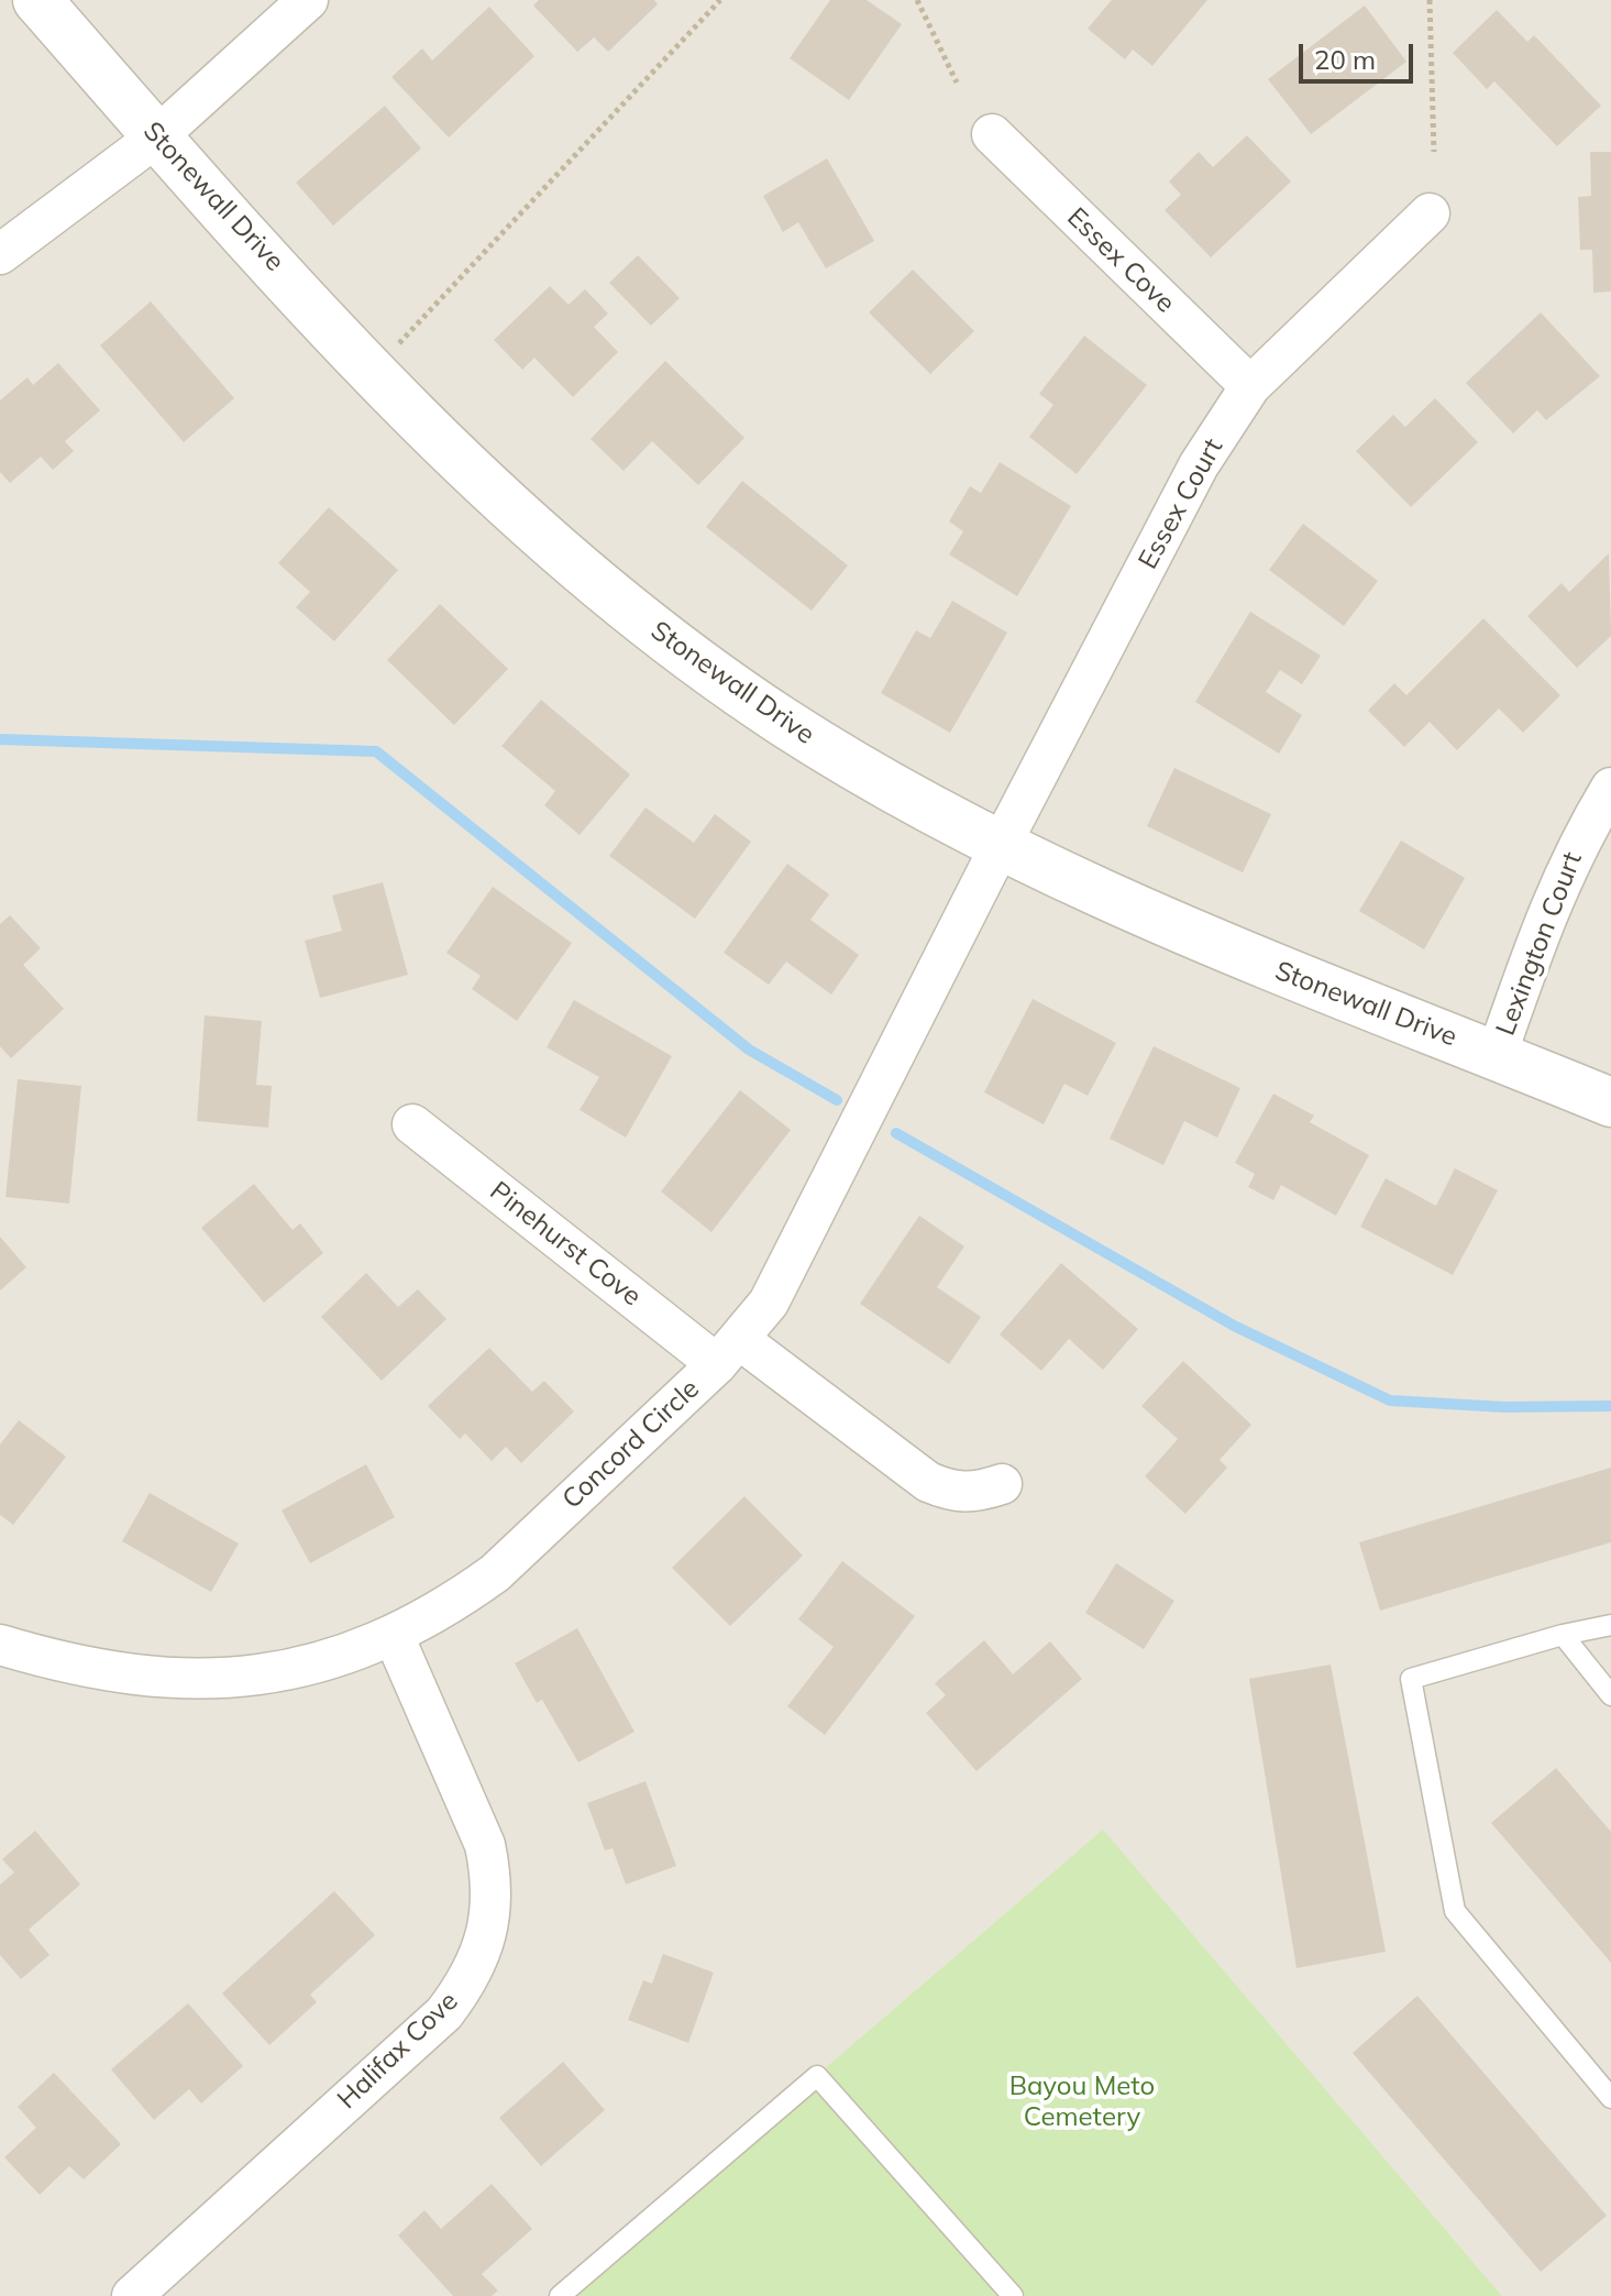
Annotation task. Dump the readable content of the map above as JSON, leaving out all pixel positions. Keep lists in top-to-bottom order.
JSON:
{
  "streets": {
    "street": [
      "Stonewall Drive",
      "Essex Cove",
      "Essex Court",
      "Lexington Court",
      "Pinehurst Cove",
      "Concord Circle",
      "Halifax Cove"
    ]
  },
  "crossings": [
    ["Stonewall Drive", "Essex Court"],
    ["Stonewall Drive", "Lexington Court"],
    ["Stonewall Drive", "Concord Circle"],
    ["Essex Cove", "Essex Court"],
    ["Essex Court", "Concord Circle"],
    ["Pinehurst Cove", "Concord Circle"],
    ["Concord Circle", "Halifax Cove"]
  ],
  "parks": ["Bayou Meto Cemetery"],
  "scale_bar": "20 m"
}
